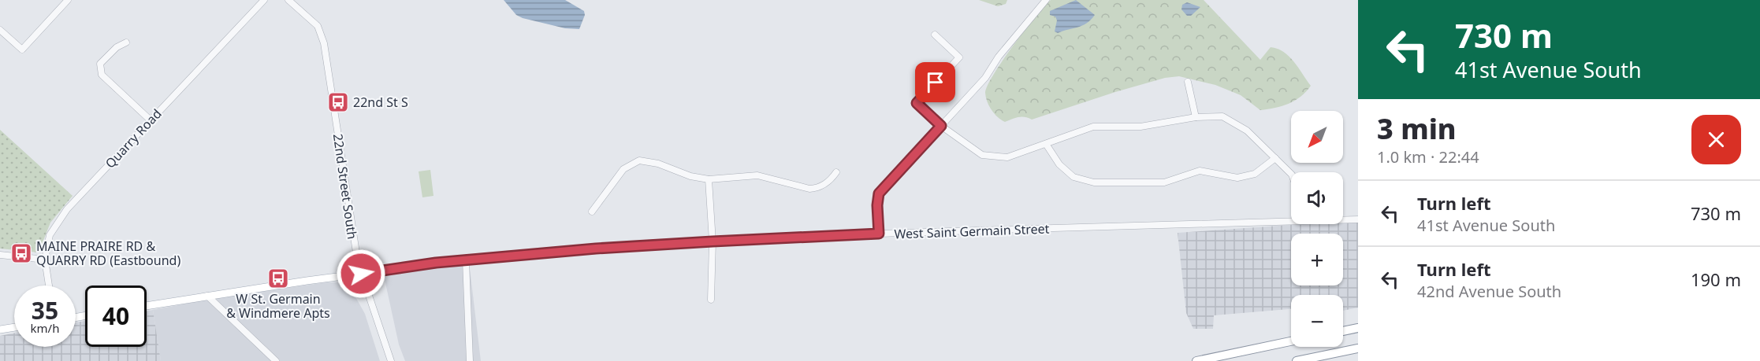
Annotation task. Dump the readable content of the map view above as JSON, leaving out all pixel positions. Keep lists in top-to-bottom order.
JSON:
{
  "streets": {
    "main road": ["West Saint Germain Street"],
    "street": ["Quarry Road", "22nd Street South"]
  },
  "crossings": [
    ["22nd Street South", "West Saint Germain Street"]
  ],
  "places": {
    "bus stop": ["22nd St S", "MAINE PRAIRE RD & QUARRY RD (Eastbound)", "W St. Germain & Windmere Apts"]
  },
  "north": "bottom left",
  "page": {
    "turn": ["730 m", "41st Avenue South"],
    "heading": ["3 min", "1.0 km · 22:44"],
    "map_buttons": ["+", "−"],
    "list": [
      {
        "name": "Turn left",
        "note": "41st Avenue South",
        "value": "730 m"
      },
      {
        "name": "Turn left",
        "note": "42nd Avenue South",
        "value": "190 m"
      }
    ],
    "speed": "35 km/h",
    "limit": "40"
  }
}
